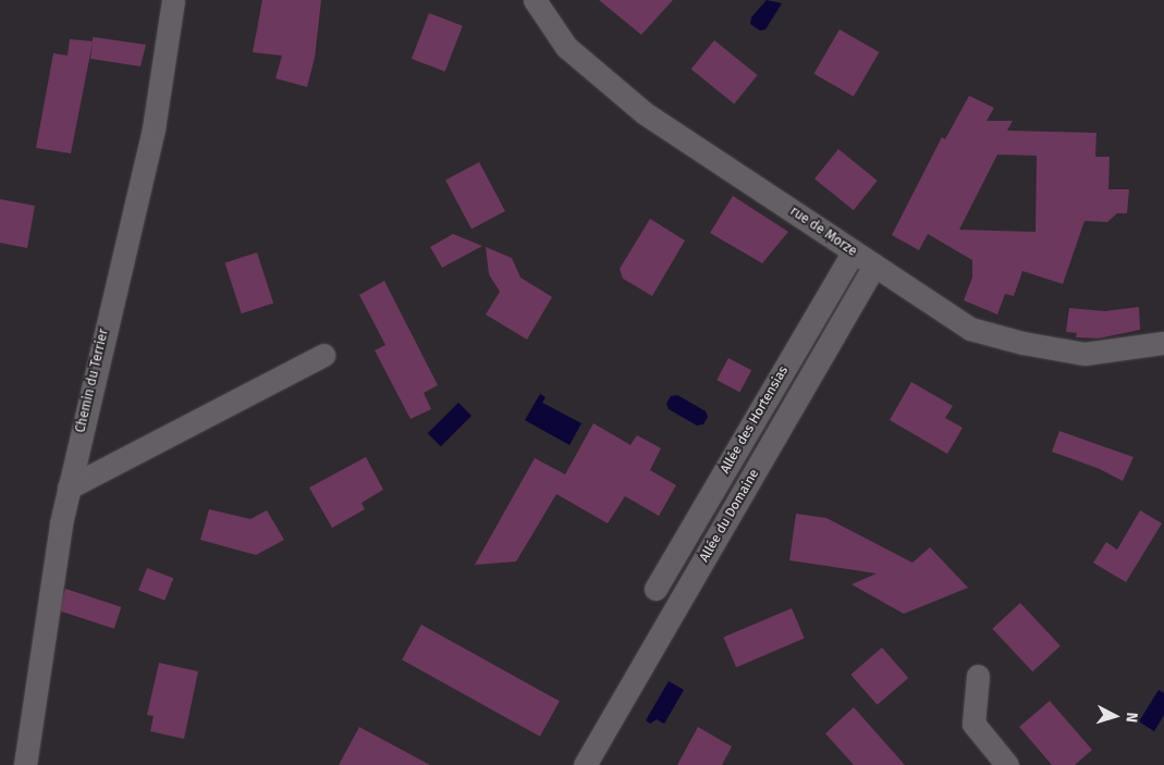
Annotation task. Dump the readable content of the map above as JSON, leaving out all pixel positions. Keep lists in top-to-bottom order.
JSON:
{
  "streets": {
    "street": [
      "rue de Morze",
      "Chemin du Terrier",
      "Allée des Hortensias",
      "Allée du Domaine"
    ]
  },
  "crossings": [
    ["rue de Morze", "Allée des Hortensias"],
    ["rue de Morze", "Allée du Domaine"]
  ],
  "north": "right"
}
